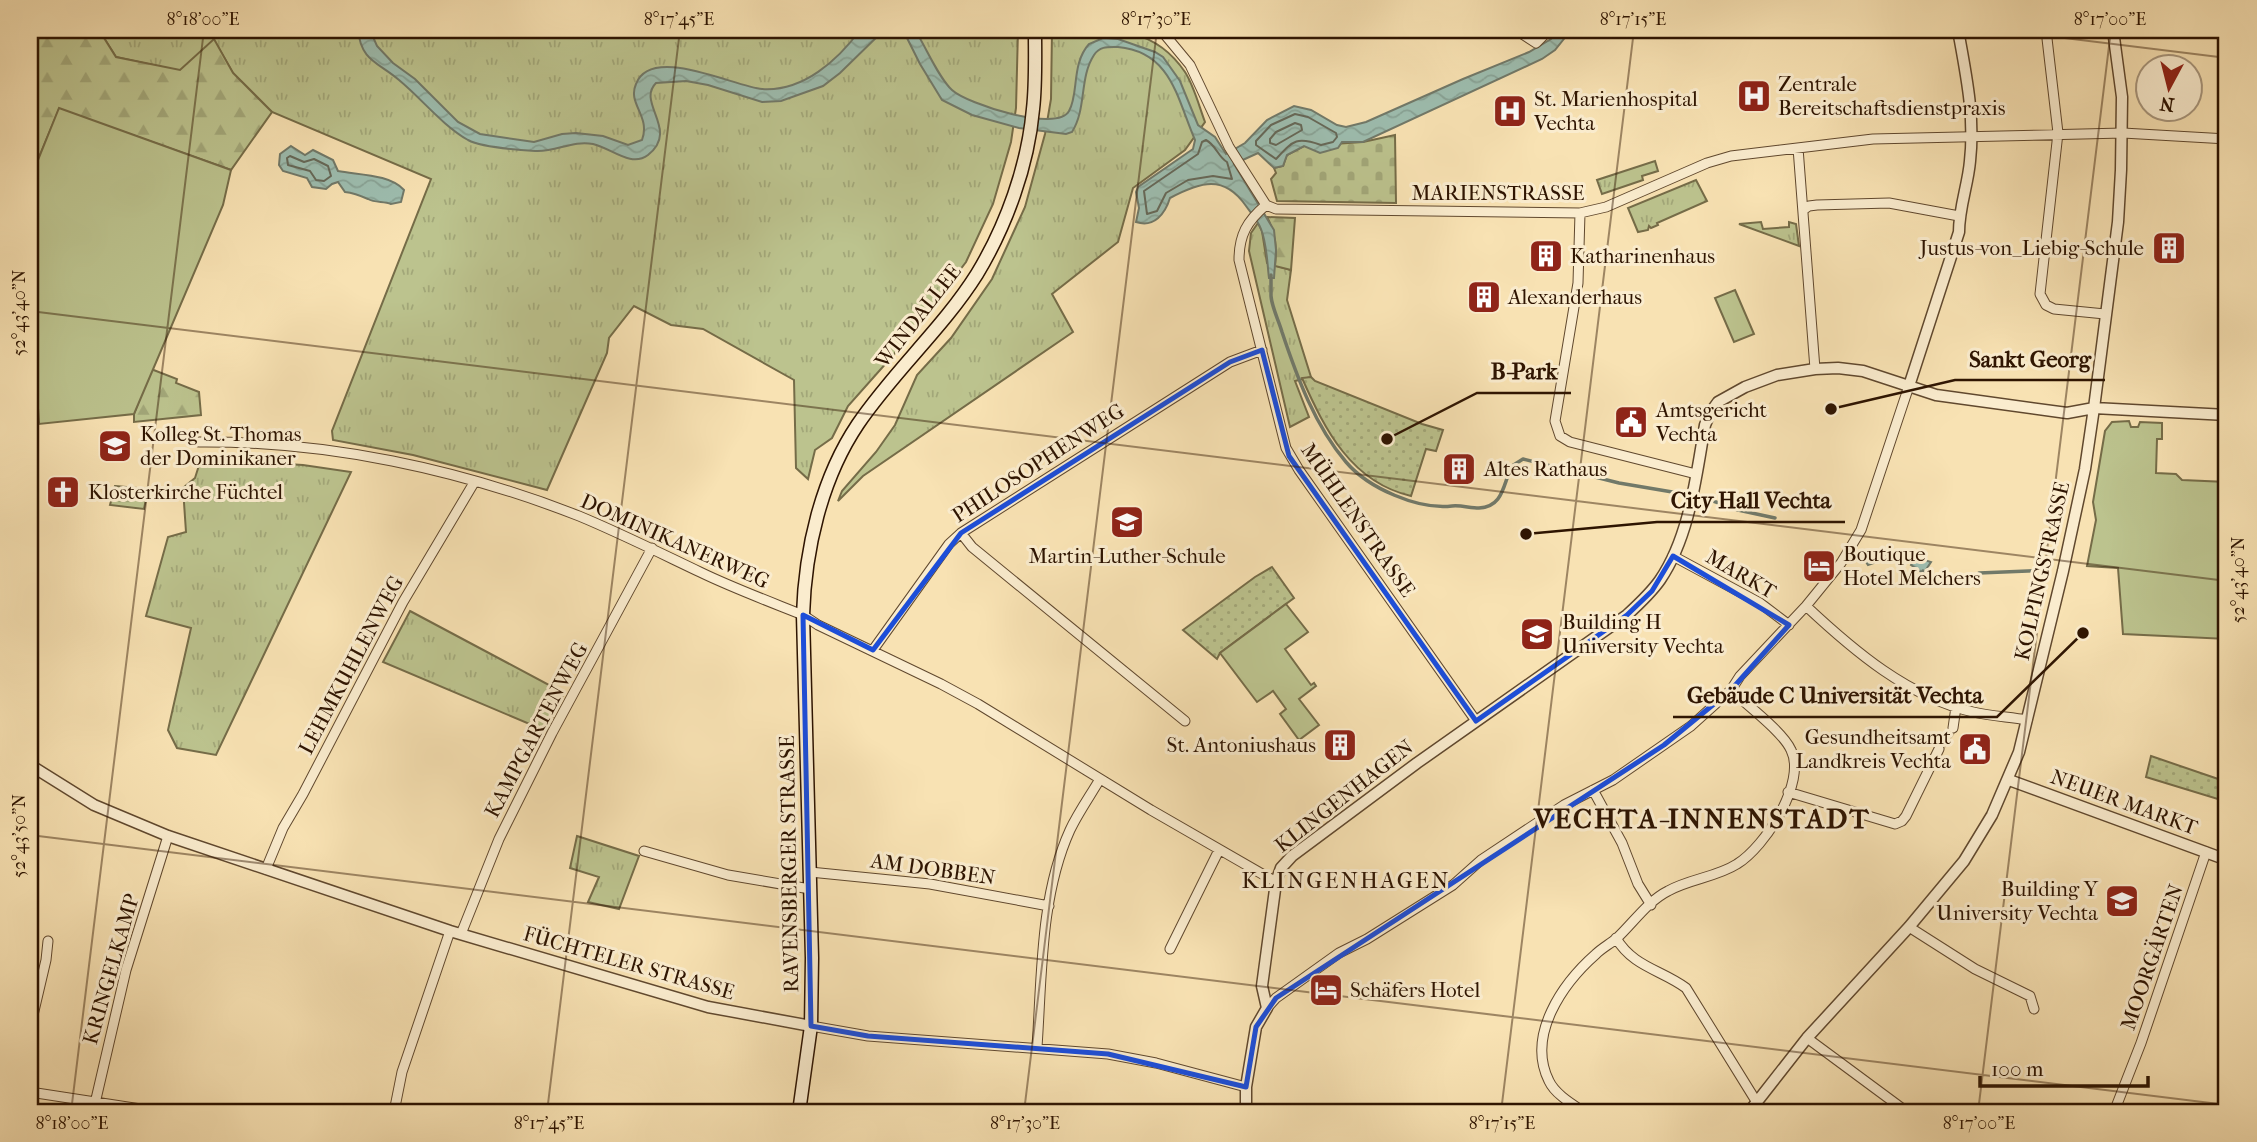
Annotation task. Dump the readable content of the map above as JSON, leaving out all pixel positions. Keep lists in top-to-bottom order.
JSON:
{
  "streets": {
    "main road": ["WINDALLEE", "RAVENSBERGER STRASSE"],
    "street": [
      "MARIENSTRASSE",
      "PHILOSOPHENWEG",
      "MÜHLENSTRASSE",
      "DOMINIKANERWEG",
      "KOLPINGSTRASSE",
      "MARKT",
      "LEHMKUHLENWEG",
      "KAMPGARTENWEG",
      "KLINGENHAGEN",
      "NEUER MARKT",
      "AM DOBBEN",
      "MOORGÄRTEN",
      "FÜCHTELER STRASSE",
      "KRINGELKAMP"
    ]
  },
  "crossings": [
    ["MARIENSTRASSE", "MÜHLENSTRASSE"],
    ["MARIENSTRASSE", "KOLPINGSTRASSE"],
    ["WINDALLEE", "DOMINIKANERWEG"],
    ["WINDALLEE", "RAVENSBERGER STRASSE"],
    ["PHILOSOPHENWEG", "MÜHLENSTRASSE"],
    ["PHILOSOPHENWEG", "DOMINIKANERWEG"],
    ["MÜHLENSTRASSE", "KLINGENHAGEN"],
    ["DOMINIKANERWEG", "LEHMKUHLENWEG"],
    ["DOMINIKANERWEG", "KAMPGARTENWEG"],
    ["DOMINIKANERWEG", "KLINGENHAGEN"],
    ["DOMINIKANERWEG", "RAVENSBERGER STRASSE"],
    ["KOLPINGSTRASSE", "KLINGENHAGEN"],
    ["KOLPINGSTRASSE", "NEUER MARKT"],
    ["MARKT", "KLINGENHAGEN"],
    ["LEHMKUHLENWEG", "FÜCHTELER STRASSE"],
    ["KAMPGARTENWEG", "FÜCHTELER STRASSE"],
    ["NEUER MARKT", "MOORGÄRTEN"],
    ["RAVENSBERGER STRASSE", "AM DOBBEN"],
    ["RAVENSBERGER STRASSE", "FÜCHTELER STRASSE"],
    ["FÜCHTELER STRASSE", "KRINGELKAMP"]
  ],
  "districts": ["VECHTA-INNENSTADT", "KLINGENHAGEN"],
  "places": {
    "hospital": ["Zentrale Bereitschaftsdienstpraxis", "St. Marienhospital Vechta"],
    "building": [
      "Justus-von_Liebig-Schule",
      "Katharinenhaus",
      "Alexanderhaus",
      "Altes Rathaus",
      "St. Antoniushaus"
    ],
    "other": [
      "Sankt Georg",
      "B-Park",
      "City Hall Vechta",
      "Gebäude C Universität Vechta"
    ],
    "public building": ["Amtsgericht Vechta", "Gesundheitsamt Landkreis Vechta"],
    "school or university": [
      "Kolleg St. Thomas der Dominikaner",
      "Martin-Luther-Schule",
      "Building H University Vechta",
      "Building Y University Vechta"
    ],
    "church": ["Klosterkirche Füchtel"],
    "hotel": ["Boutique Hotel Melchers", "Schäfers Hotel"]
  },
  "scale_bar": "100 m",
  "north": "bottom",
  "coordinates": [
    "8°18'00\"E",
    "8°17'45\"E",
    "8°17'30\"E",
    "8°17'15\"E",
    "8°17'00\"E",
    "52°43'40\"N",
    "52°43'50\"N"
  ]
}
